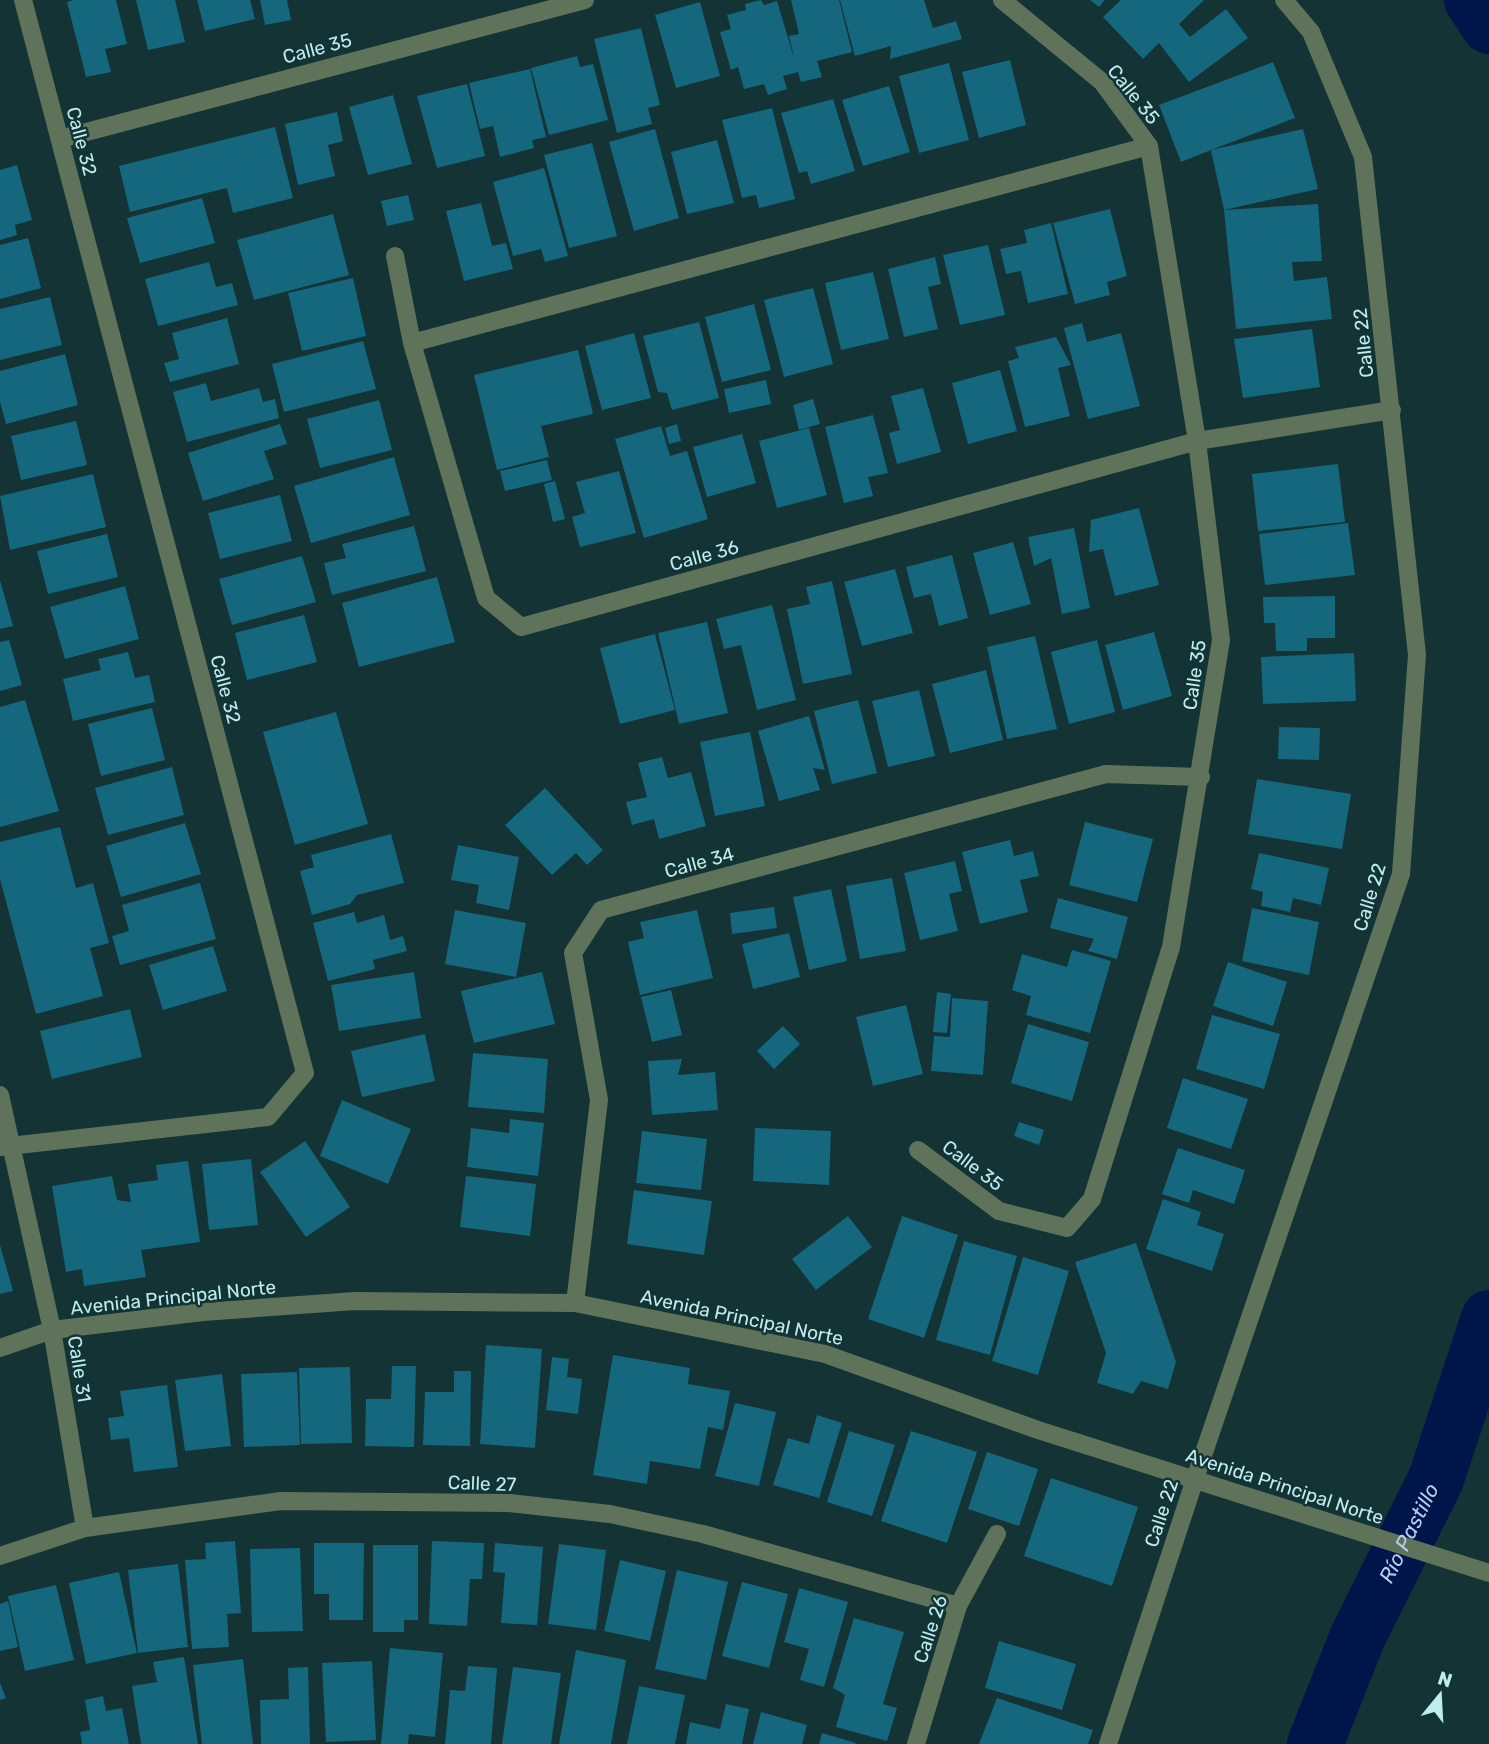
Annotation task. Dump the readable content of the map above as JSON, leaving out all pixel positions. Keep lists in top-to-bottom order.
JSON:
{
  "streets": {
    "street": [
      "Calle 35",
      "Calle 32",
      "Calle 22",
      "Calle 36",
      "Calle 34",
      "Avenida Principal Norte",
      "Calle 31",
      "Calle 27",
      "Calle 26"
    ]
  },
  "crossings": [
    ["Calle 35", "Calle 32"],
    ["Calle 35", "Calle 36"],
    ["Calle 35", "Calle 34"],
    ["Calle 32", "Calle 31"],
    ["Calle 22", "Avenida Principal Norte"],
    ["Calle 34", "Avenida Principal Norte"],
    ["Avenida Principal Norte", "Calle 31"],
    ["Calle 31", "Calle 27"],
    ["Calle 27", "Calle 26"]
  ],
  "water": ["Río Pastillo"],
  "north": "top"
}
